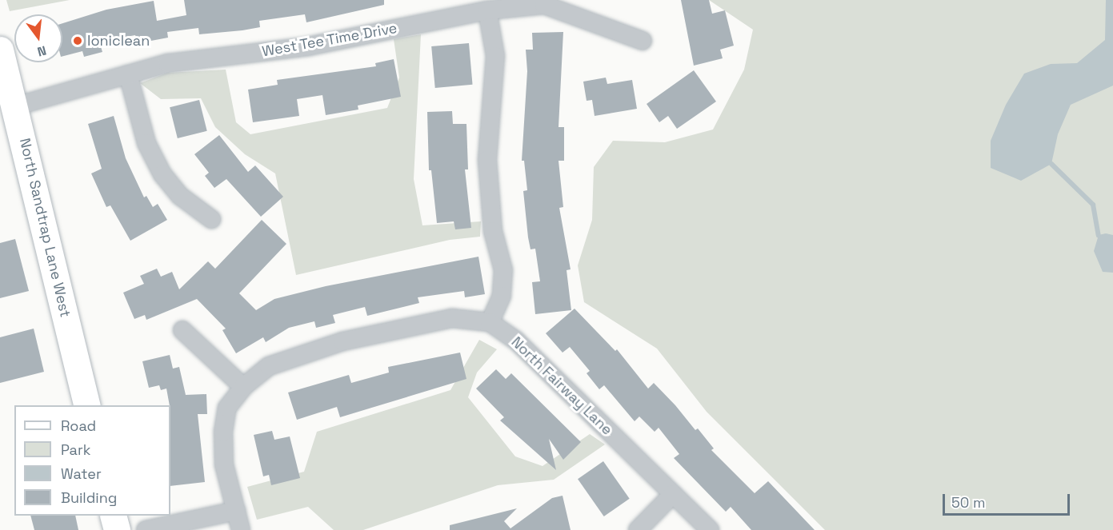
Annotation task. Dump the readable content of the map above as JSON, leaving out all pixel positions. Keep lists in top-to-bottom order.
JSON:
{
  "streets": {
    "street": ["West Tee Time Drive", "North Sandtrap Lane West", "North Fairway Lane"]
  },
  "crossings": [
    ["West Tee Time Drive", "North Sandtrap Lane West"]
  ],
  "places": ["Ioniclean"],
  "legend": [
    "Road",
    "Park",
    "Water",
    "Building"
  ],
  "scale_bar": "50 m",
  "north": "bottom"
}
